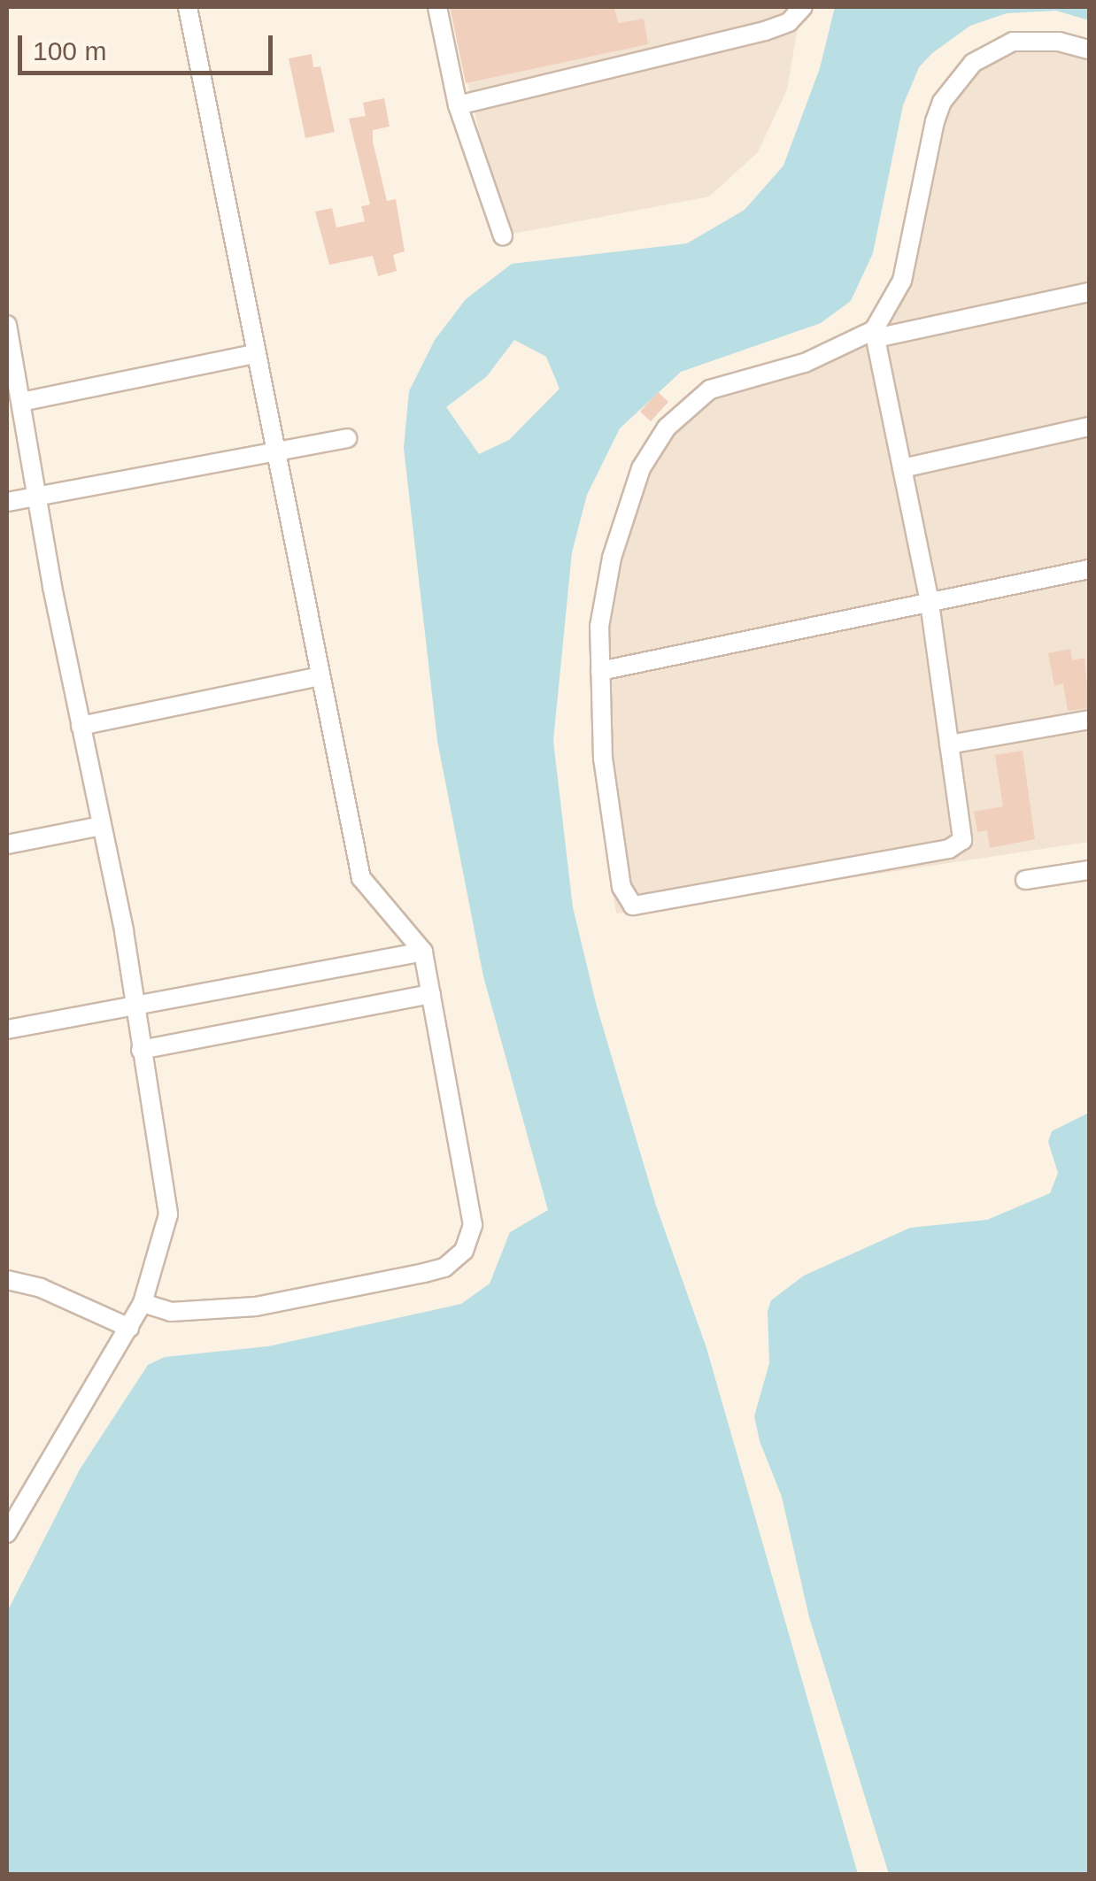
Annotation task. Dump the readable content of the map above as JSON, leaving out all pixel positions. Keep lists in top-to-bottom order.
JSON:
{
  "scale_bar": "100 m"
}
